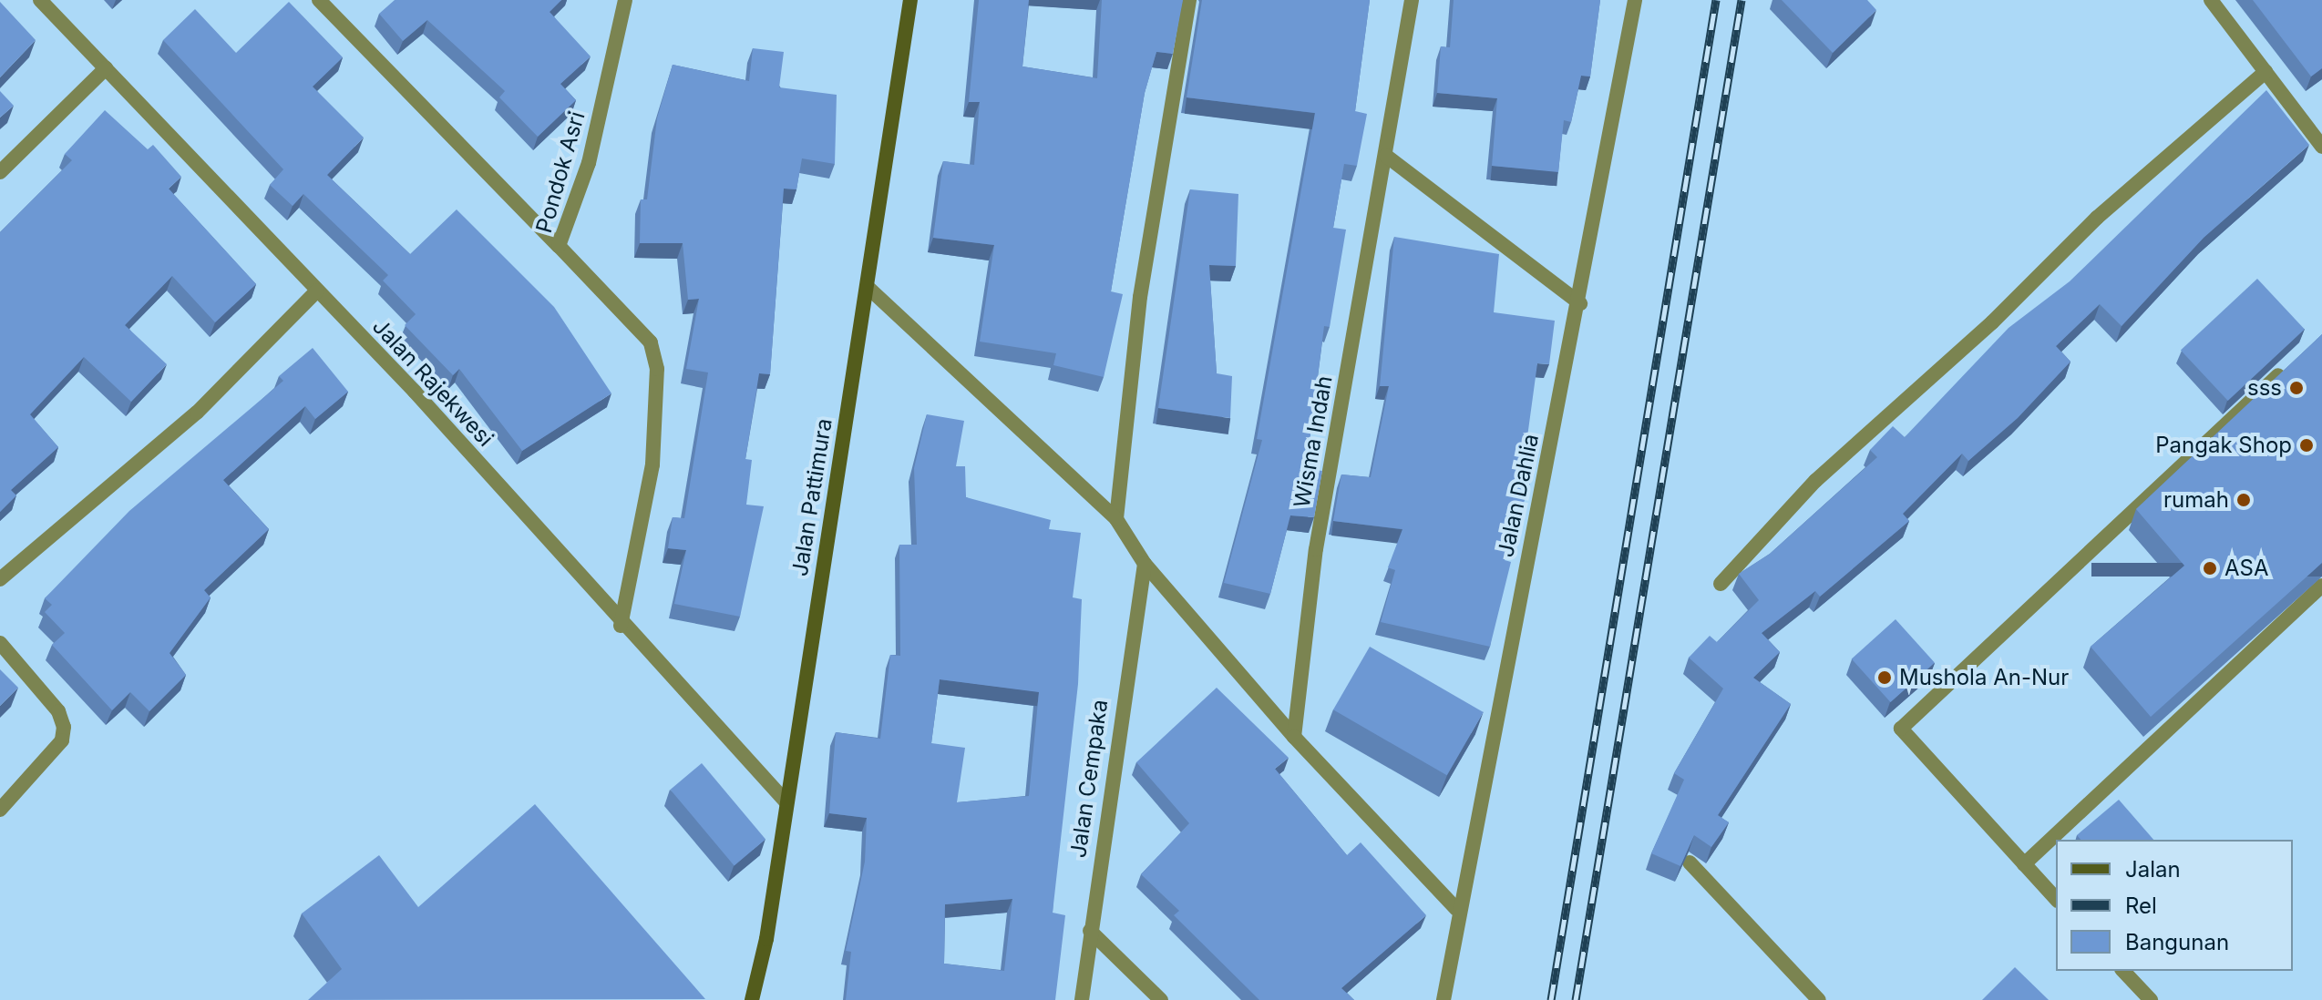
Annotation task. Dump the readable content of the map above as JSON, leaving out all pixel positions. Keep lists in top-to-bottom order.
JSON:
{
  "streets": {
    "street": [
      "Pondok Asri",
      "Jalan Rajekwesi",
      "Wisma Indah",
      "Jalan Dahlia",
      "Jalan Pattimura",
      "Jalan Cempaka"
    ]
  },
  "crossings": [
    ["Pondok Asri", "Jalan Rajekwesi"],
    ["Jalan Rajekwesi", "Jalan Pattimura"]
  ],
  "places": [
    "sss",
    "Pangak Shop",
    "rumah",
    "ASA",
    "Mushola An-Nur"
  ],
  "legend": ["Jalan", "Rel", "Bangunan"]
}
